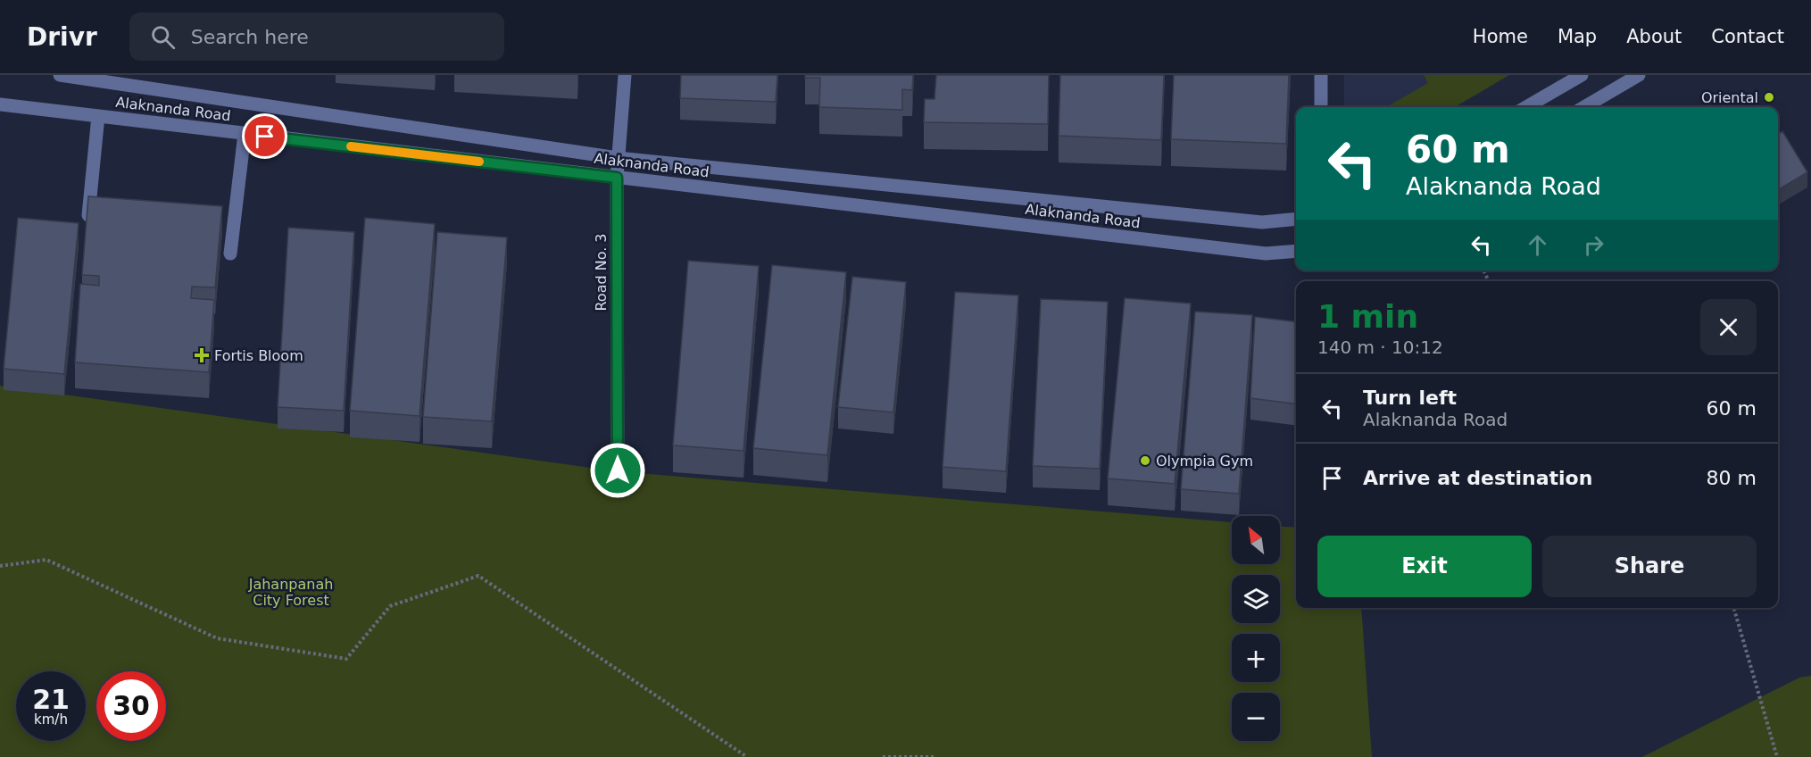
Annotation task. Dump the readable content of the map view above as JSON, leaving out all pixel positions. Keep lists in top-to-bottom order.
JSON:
{
  "streets": {
    "street": ["Alaknanda Road", "Road No. 3"]
  },
  "crossings": [
    ["Alaknanda Road", "Road No. 3"]
  ],
  "parks": ["Jahanpanah City Forest"],
  "places": {
    "other": ["Oriental", "Olympia Gym"],
    "health": ["Fortis Bloom"]
  },
  "north": "top left",
  "page": {
    "header": "Drivr",
    "search": "Search here",
    "nav": [
      "Home",
      "Map",
      "About",
      "Contact"
    ],
    "turn": ["60 m", "Alaknanda Road"],
    "heading": ["1 min", "140 m · 10:12"],
    "list": [
      {
        "name": "Turn left",
        "note": "Alaknanda Road",
        "value": "60 m"
      },
      {
        "name": "Arrive at destination",
        "value": "80 m"
      }
    ],
    "map_buttons": ["+", "−"],
    "buttons": ["Exit", "Share"],
    "speed": "21 km/h",
    "limit": "30"
  }
}
